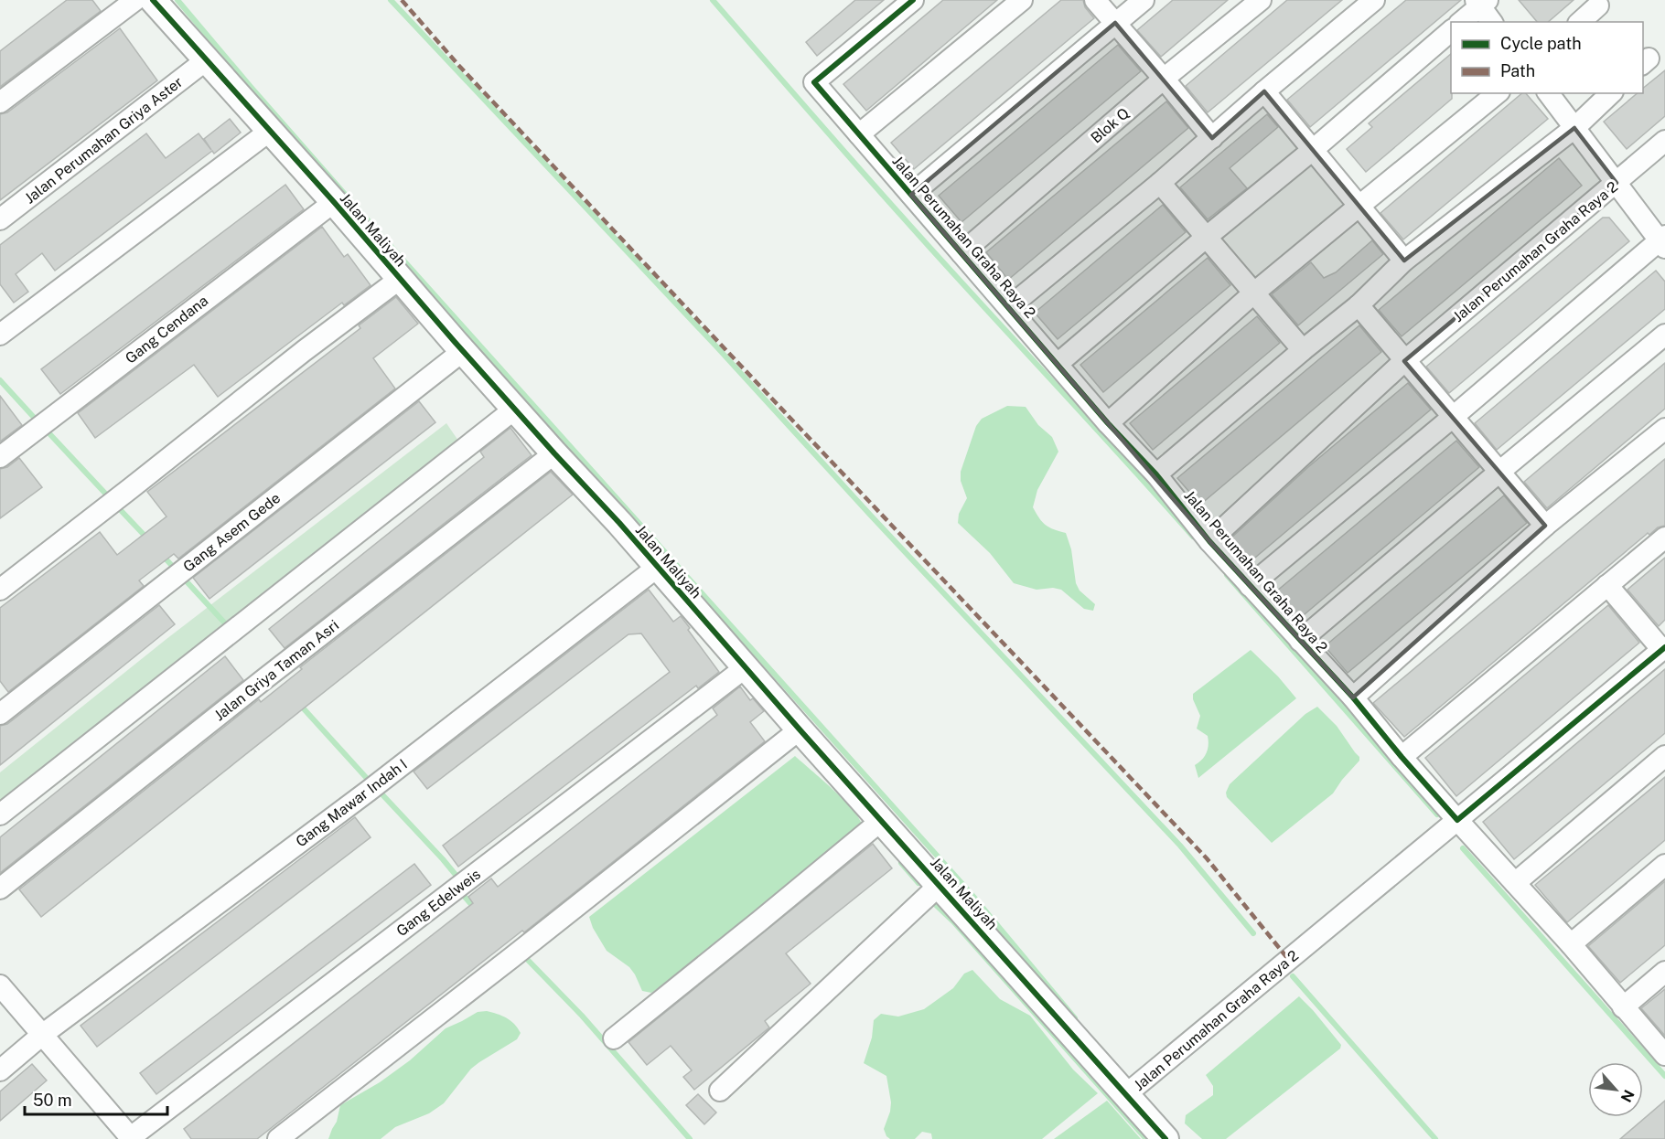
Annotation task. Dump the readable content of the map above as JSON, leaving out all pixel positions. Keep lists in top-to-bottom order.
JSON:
{
  "streets": {
    "street": [
      "Blok Q",
      "Jalan Perumahan Griya Aster",
      "Jalan Maliyah",
      "Jalan Perumahan Graha Raya 2",
      "Gang Cendana",
      "Gang Asem Gede",
      "Jalan Griya Taman Asri",
      "Gang Mawar Indah I",
      "Gang Edelweis"
    ]
  },
  "crossings": [
    ["Blok Q", "Jalan Perumahan Graha Raya 2"],
    ["Jalan Perumahan Griya Aster", "Jalan Maliyah"],
    ["Jalan Maliyah", "Jalan Perumahan Graha Raya 2"],
    ["Jalan Maliyah", "Gang Cendana"],
    ["Jalan Maliyah", "Gang Asem Gede"],
    ["Jalan Maliyah", "Jalan Griya Taman Asri"],
    ["Jalan Maliyah", "Gang Mawar Indah I"],
    ["Jalan Maliyah", "Gang Edelweis"]
  ],
  "legend": ["Cycle path", "Path"],
  "scale_bar": "50 m",
  "north": "bottom right"
}
